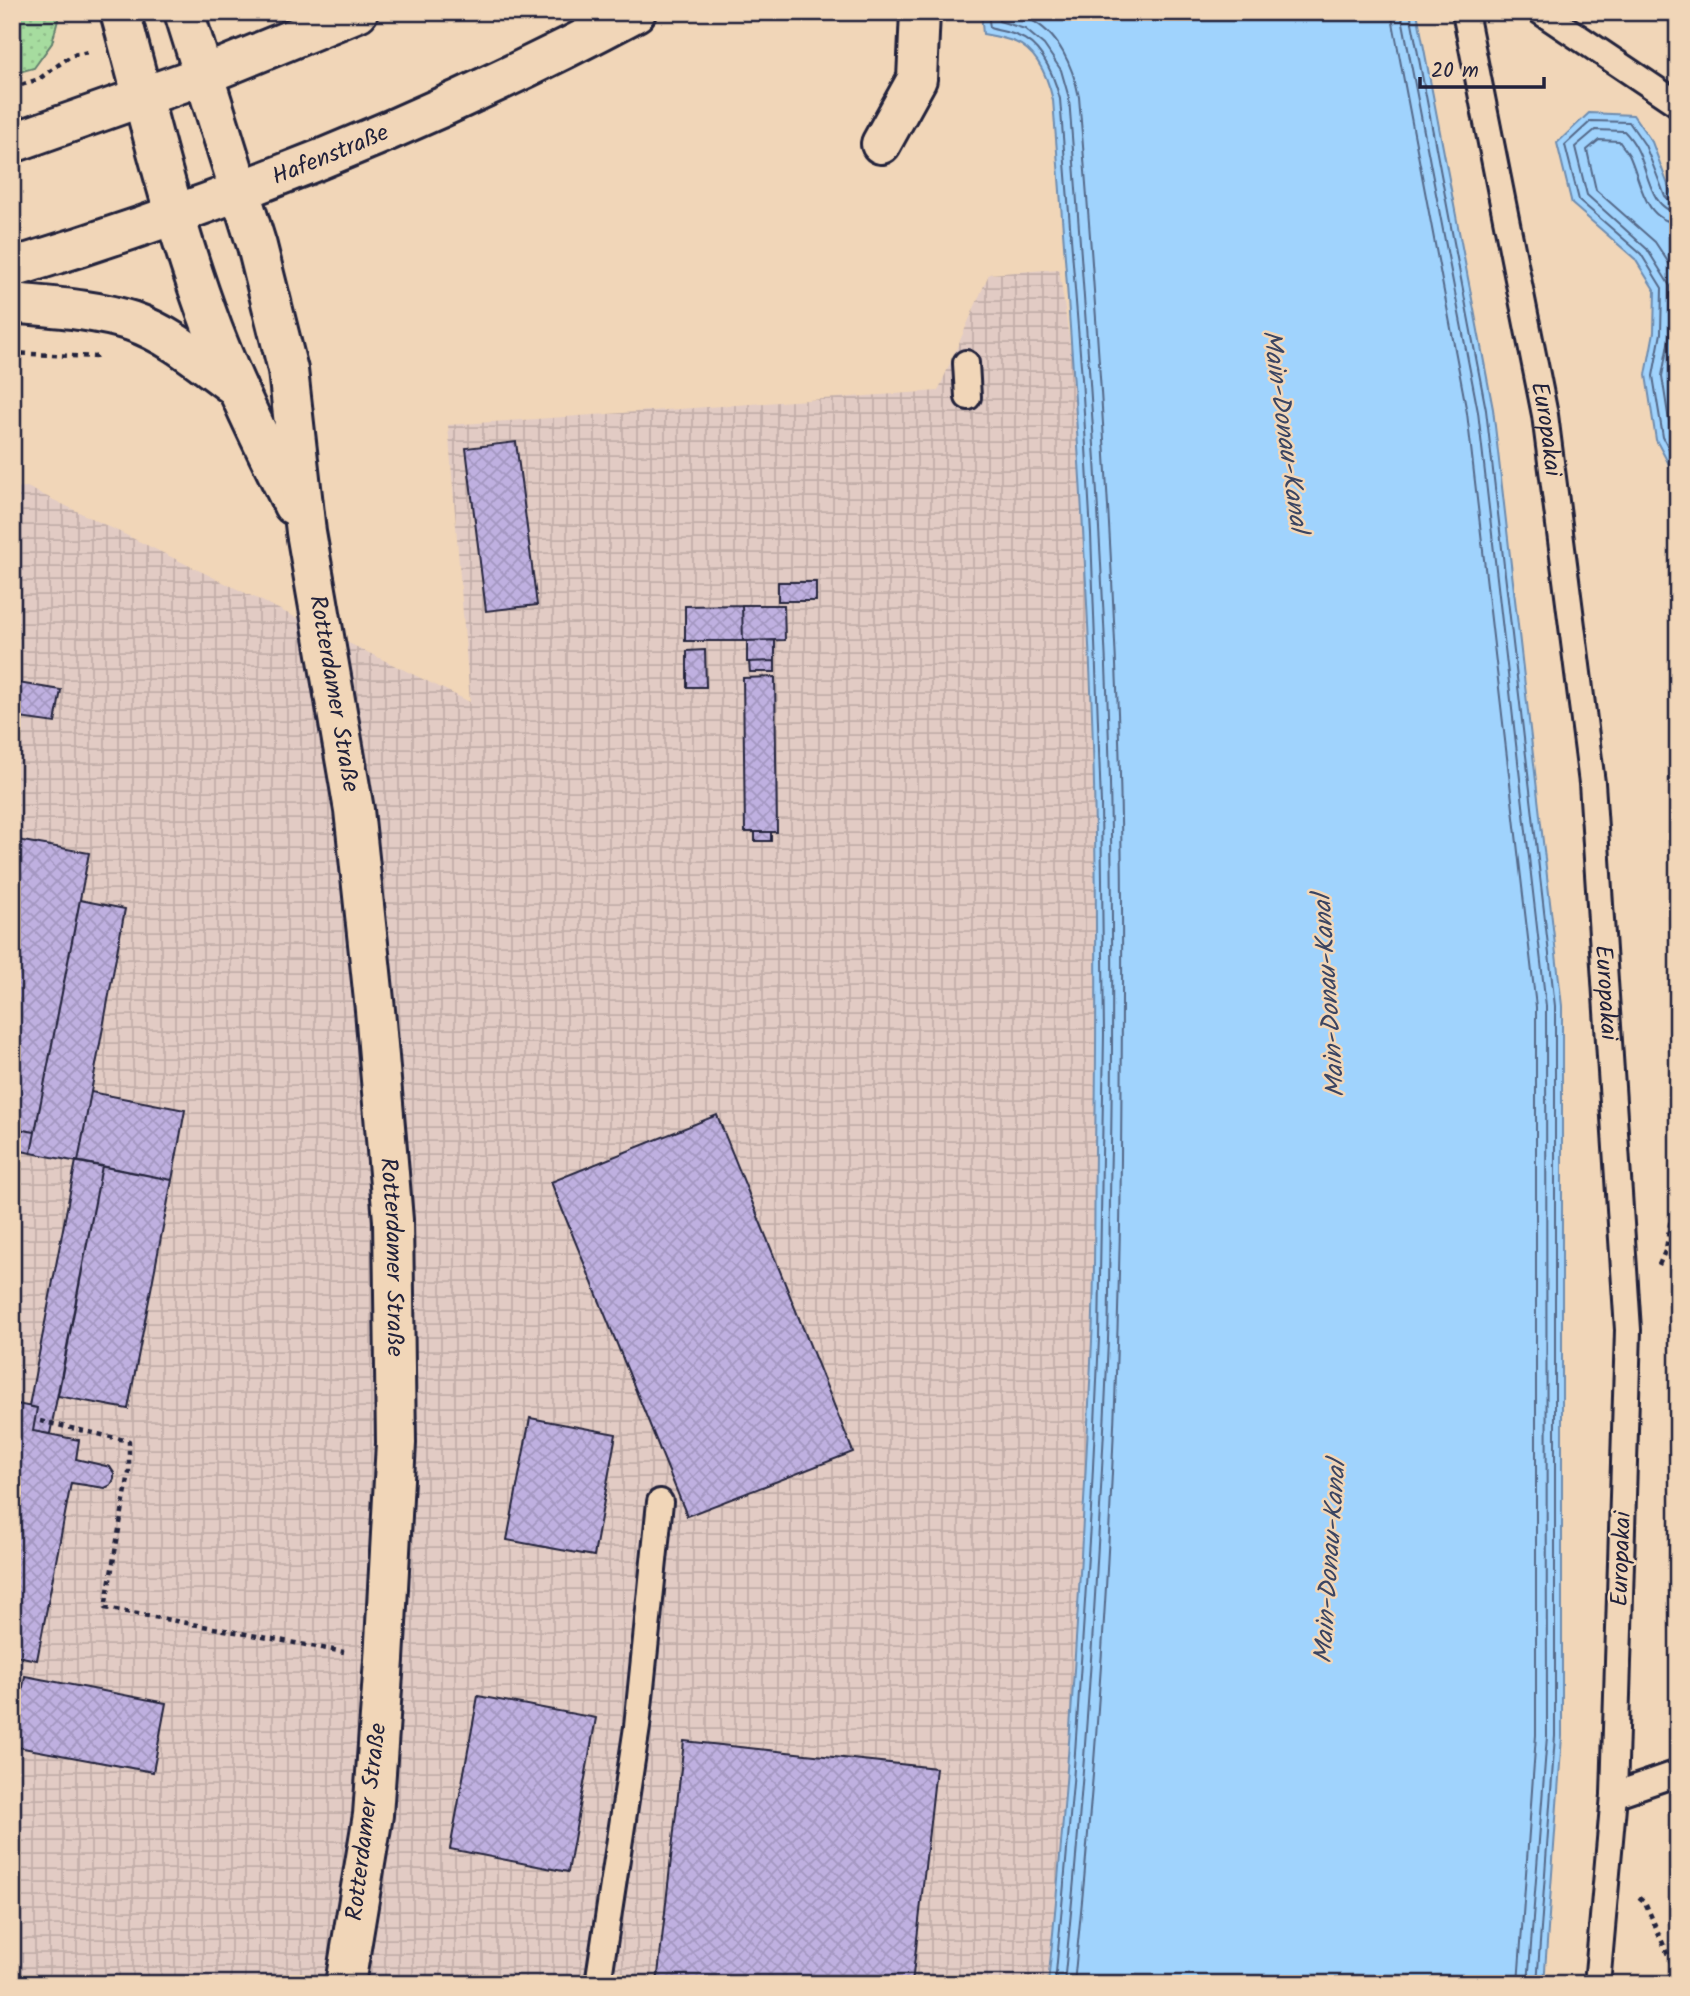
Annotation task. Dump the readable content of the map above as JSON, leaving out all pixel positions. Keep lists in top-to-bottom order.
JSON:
{
  "streets": {
    "street": ["Hafenstraße", "Rotterdamer Straße"],
    "lane": ["Europakai"]
  },
  "crossings": [
    ["Hafenstraße", "Rotterdamer Straße"]
  ],
  "water": ["Main-Donau-Kanal"],
  "scale_bar": "20 m"
}
